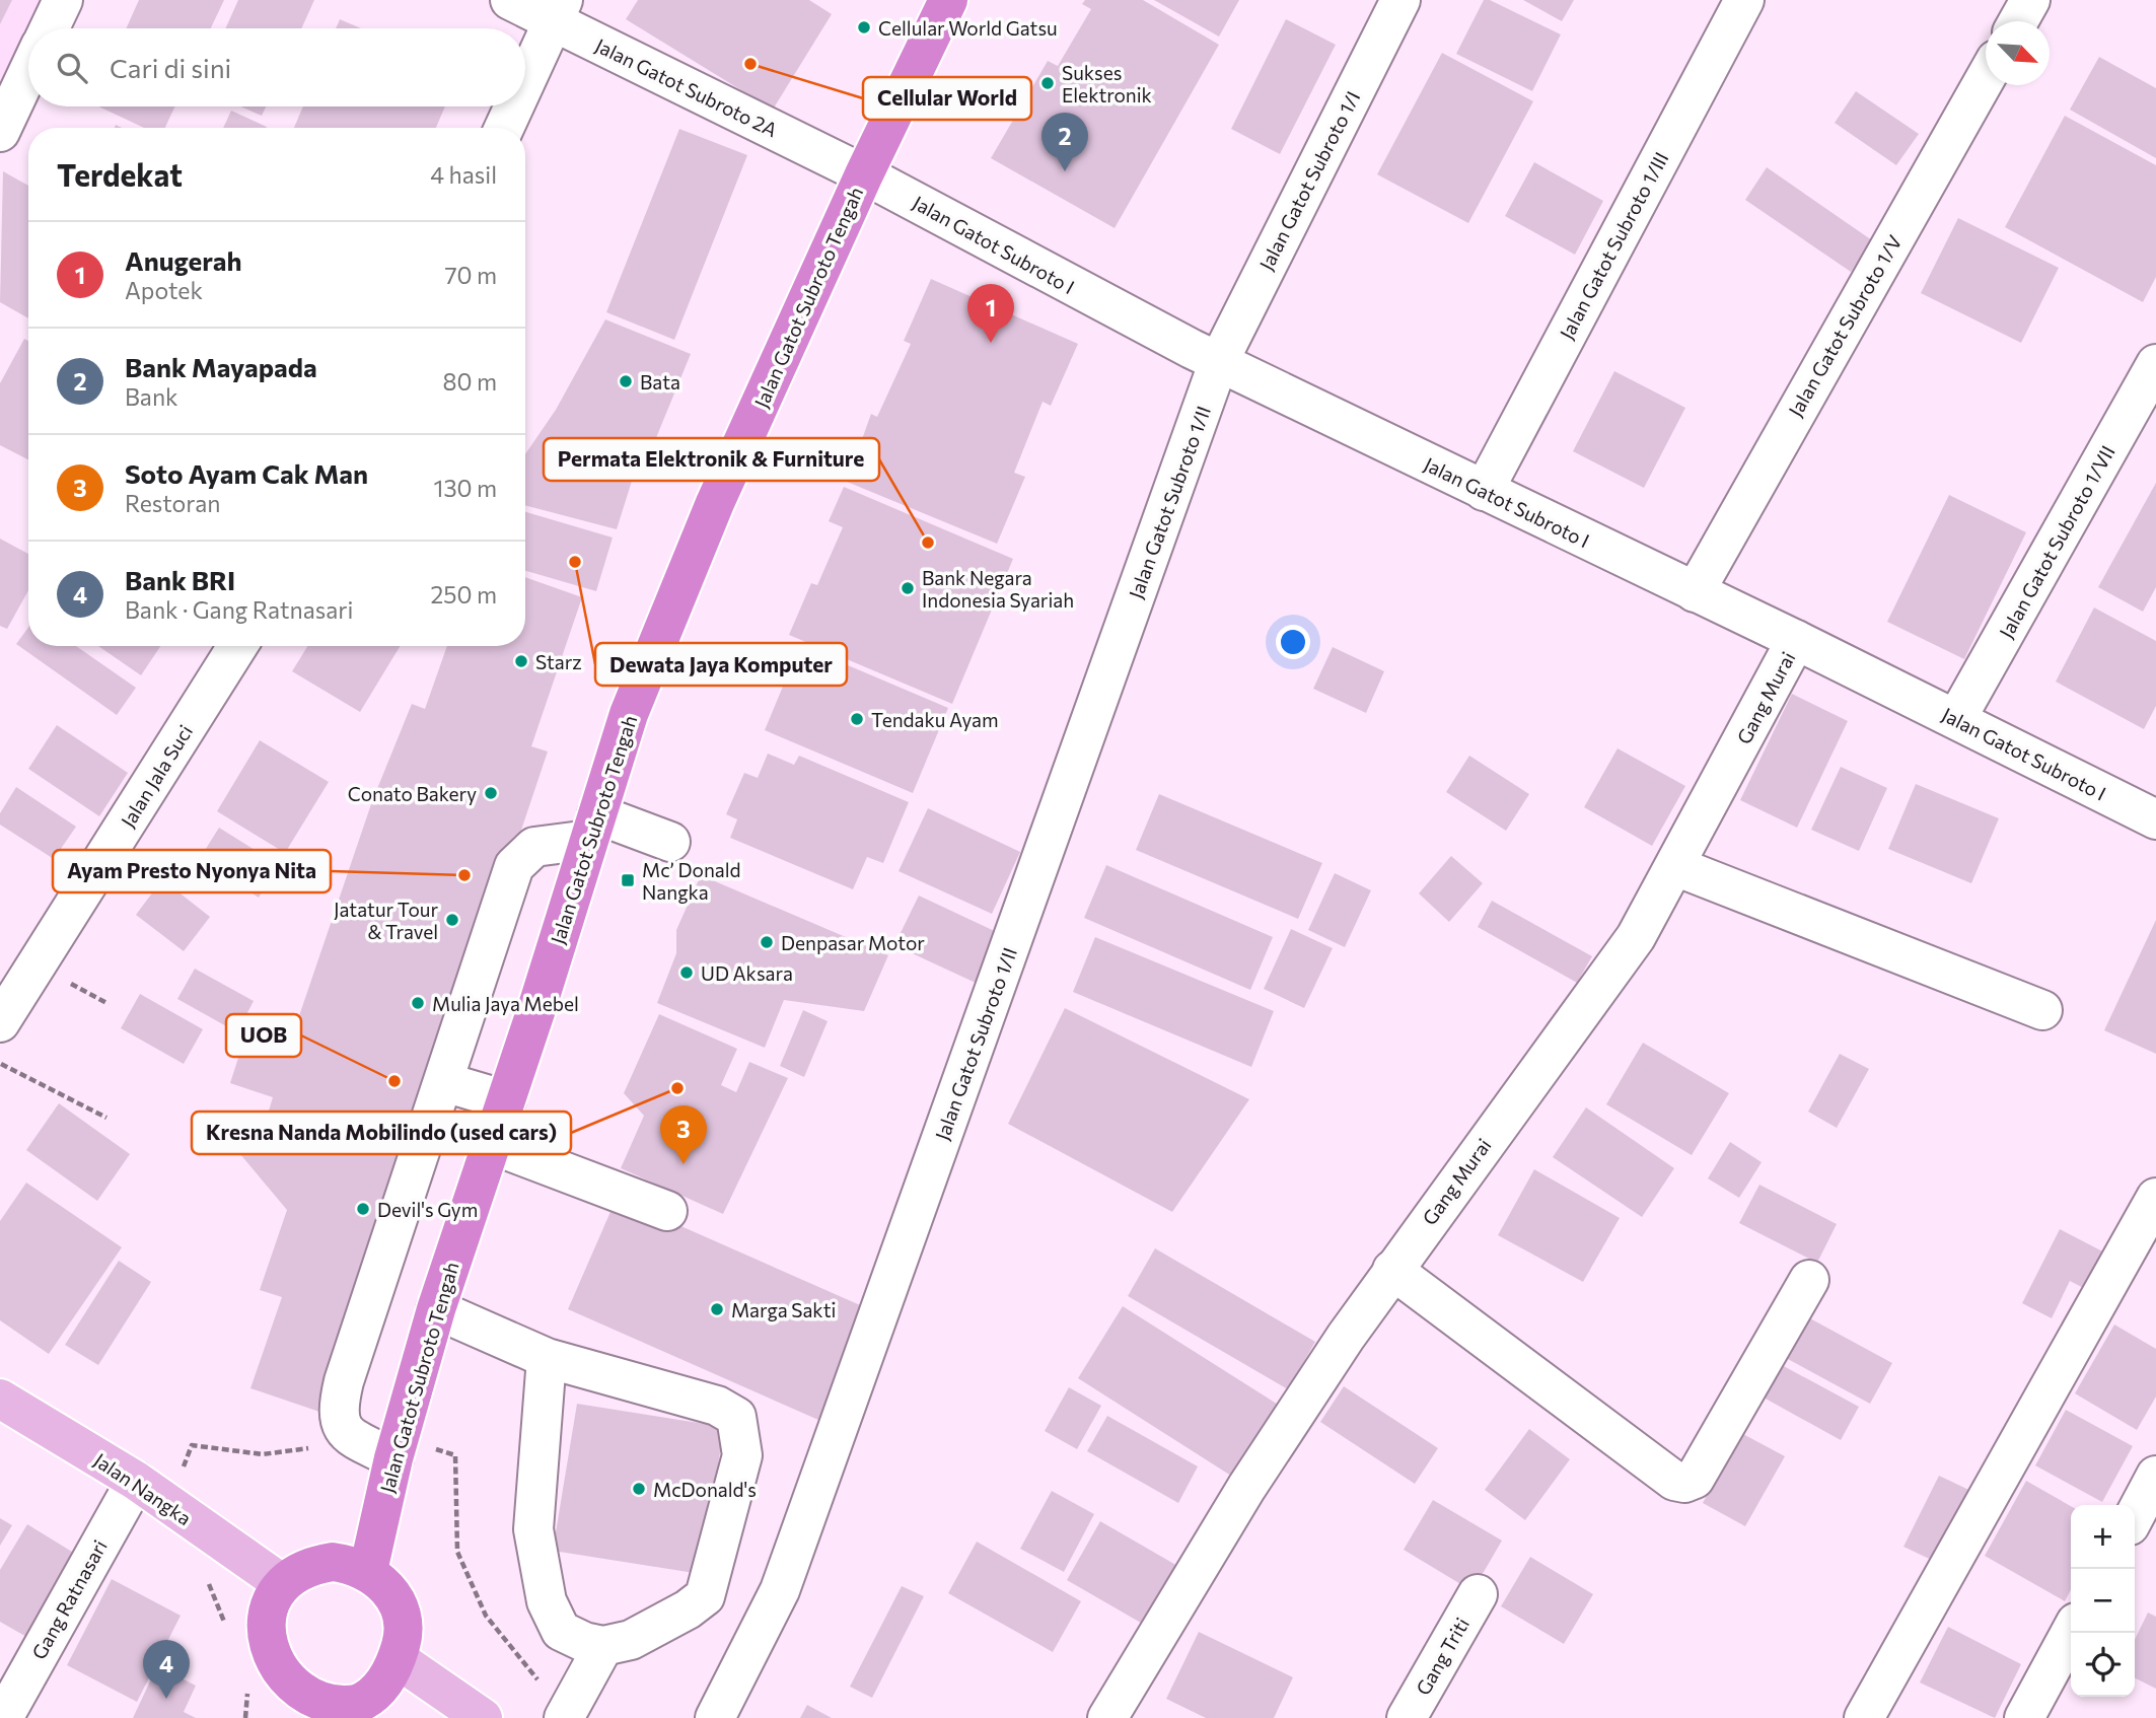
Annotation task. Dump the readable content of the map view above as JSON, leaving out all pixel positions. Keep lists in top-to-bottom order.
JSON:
{
  "streets": {
    "highway": ["Jalan Gatot Subroto Tengah"],
    "main road": ["Jalan Nangka"],
    "street": [
      "Jalan Gatot Subroto 2A",
      "Jalan Gatot Subroto 1/I",
      "Jalan Gatot Subroto I",
      "Jalan Gatot Subroto 1/III",
      "Jalan Gatot Subroto 1/V",
      "Jalan Gatot Subroto 1/II",
      "Jalan Gatot Subroto 1/VII",
      "Gang Murai",
      "Jalan Jala Suci",
      "Gang Ratnasari",
      "Gang Triti"
    ]
  },
  "crossings": [
    ["Jalan Gatot Subroto 2A", "Jalan Gatot Subroto I"],
    ["Jalan Gatot Subroto 2A", "Jalan Gatot Subroto Tengah"],
    ["Jalan Gatot Subroto 1/I", "Jalan Gatot Subroto I"],
    ["Jalan Gatot Subroto 1/I", "Jalan Gatot Subroto 1/II"],
    ["Jalan Gatot Subroto I", "Jalan Gatot Subroto 1/III"],
    ["Jalan Gatot Subroto I", "Jalan Gatot Subroto Tengah"],
    ["Jalan Gatot Subroto I", "Jalan Gatot Subroto 1/V"],
    ["Jalan Gatot Subroto I", "Jalan Gatot Subroto 1/II"],
    ["Jalan Gatot Subroto I", "Jalan Gatot Subroto 1/VII"],
    ["Jalan Gatot Subroto I", "Gang Murai"],
    ["Jalan Gatot Subroto Tengah", "Jalan Nangka"],
    ["Jalan Nangka", "Gang Ratnasari"]
  ],
  "places": {
    "other": [
      "Cellular World Gatsu",
      "Cellular World",
      "Sukses Elektronik",
      "Bata",
      "Permata Elektronik & Furniture",
      "Dewata Jaya Komputer",
      "Bank Negara Indonesia Syariah",
      "Starz",
      "Tendaku Ayam",
      "Conato Bakery",
      "Ayam Presto Nyonya Nita",
      "Jatatur Tour & Travel",
      "Denpasar Motor",
      "UD Aksara",
      "Mulia Jaya Mebel",
      "UOB",
      "Kresna Nanda Mobilindo (used cars)",
      "Devil's Gym",
      "Marga Sakti",
      "McDonald's"
    ],
    "transit": ["Mc’ Donald Nangka"]
  },
  "north": "bottom right",
  "page": {
    "search": "Cari di sini",
    "pins": [
      "2",
      "1",
      "3",
      "4"
    ],
    "heading": ["Terdekat", "4 hasil"],
    "list": [
      {
        "mark": "1",
        "name": "Anugerah",
        "note": "Apotek",
        "value": "70 m"
      },
      {
        "mark": "2",
        "name": "Bank Mayapada",
        "note": "Bank",
        "value": "80 m"
      },
      {
        "mark": "3",
        "name": "Soto Ayam Cak Man",
        "note": "Restoran",
        "value": "130 m"
      },
      {
        "mark": "4",
        "name": "Bank BRI",
        "note": "Bank · Gang Ratnasari",
        "value": "250 m"
      }
    ],
    "map_buttons": ["+", "−"]
  }
}
